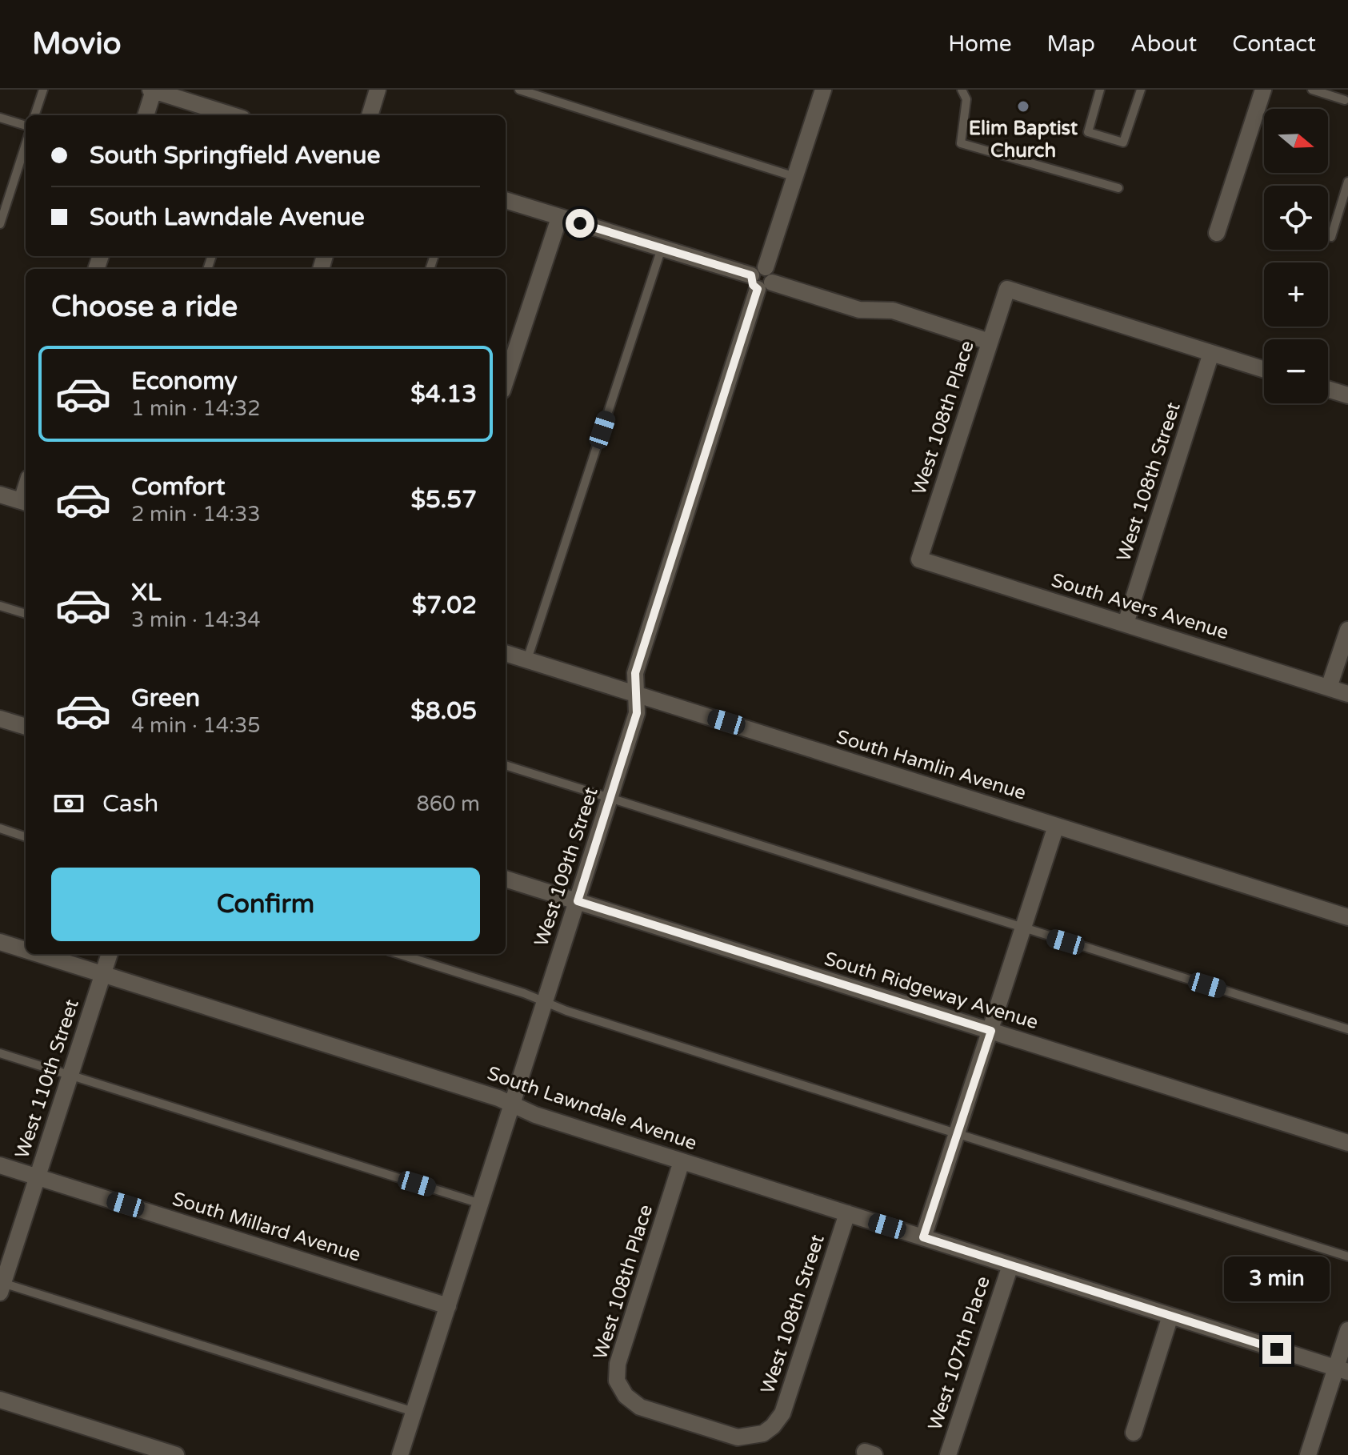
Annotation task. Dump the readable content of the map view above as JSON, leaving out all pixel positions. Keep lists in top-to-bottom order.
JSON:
{
  "streets": {
    "street": [
      "West 108th Place",
      "West 108th Street",
      "South Avers Avenue",
      "South Hamlin Avenue",
      "West 109th Street",
      "South Ridgeway Avenue",
      "West 110th Street",
      "South Lawndale Avenue",
      "South Millard Avenue",
      "West 107th Place"
    ]
  },
  "crossings": [
    ["West 108th Place", "West 108th Street"],
    ["West 108th Place", "South Avers Avenue"],
    ["West 108th Place", "South Lawndale Avenue"],
    ["West 108th Street", "South Avers Avenue"],
    ["West 108th Street", "South Lawndale Avenue"],
    ["South Hamlin Avenue", "West 109th Street"],
    ["West 109th Street", "South Ridgeway Avenue"],
    ["West 109th Street", "South Lawndale Avenue"],
    ["West 109th Street", "South Millard Avenue"],
    ["West 110th Street", "South Lawndale Avenue"],
    ["West 110th Street", "South Millard Avenue"],
    ["South Lawndale Avenue", "West 107th Place"]
  ],
  "places": ["Elim Baptist Church"],
  "north": "right",
  "page": {
    "header": "Movio",
    "nav": [
      "Home",
      "Map",
      "About",
      "Contact"
    ],
    "map_buttons": ["+", "−"],
    "banner": ["South Springfield Avenue", "South Lawndale Avenue"],
    "heading": "Choose a ride",
    "list": [
      {
        "name": "Economy",
        "note": "1 min · 14:32",
        "value": "$4.13"
      },
      {
        "name": "Comfort",
        "note": "2 min · 14:33",
        "value": "$5.57"
      },
      {
        "name": "XL",
        "note": "3 min · 14:34",
        "value": "$7.02"
      },
      {
        "name": "Green",
        "note": "4 min · 14:35",
        "value": "$8.05"
      }
    ],
    "pay": ["Cash", "860 m"],
    "buttons": "Confirm",
    "bubble": "3 min"
  }
}
